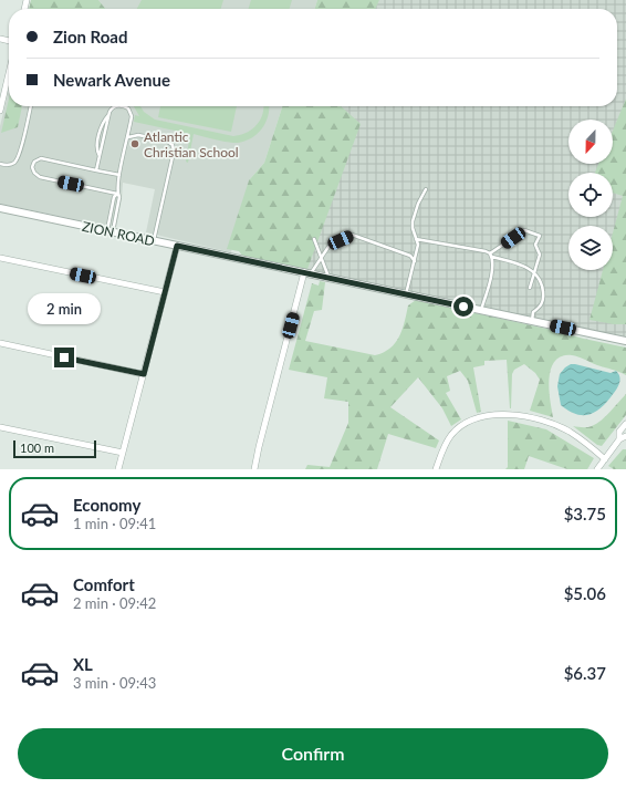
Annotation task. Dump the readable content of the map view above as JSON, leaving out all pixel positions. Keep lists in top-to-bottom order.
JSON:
{
  "streets": {
    "street": ["ZION ROAD"]
  },
  "places": ["Atlantic Christian School"],
  "scale_bar": "100 m",
  "north": "bottom",
  "page": {
    "banner": ["Zion Road", "Newark Avenue"],
    "bubble": "2 min",
    "scale": "100 m",
    "list": [
      {
        "name": "Economy",
        "note": "1 min · 09:41",
        "value": "$3.75"
      },
      {
        "name": "Comfort",
        "note": "2 min · 09:42",
        "value": "$5.06"
      },
      {
        "name": "XL",
        "note": "3 min · 09:43",
        "value": "$6.37"
      }
    ],
    "buttons": "Confirm"
  }
}
